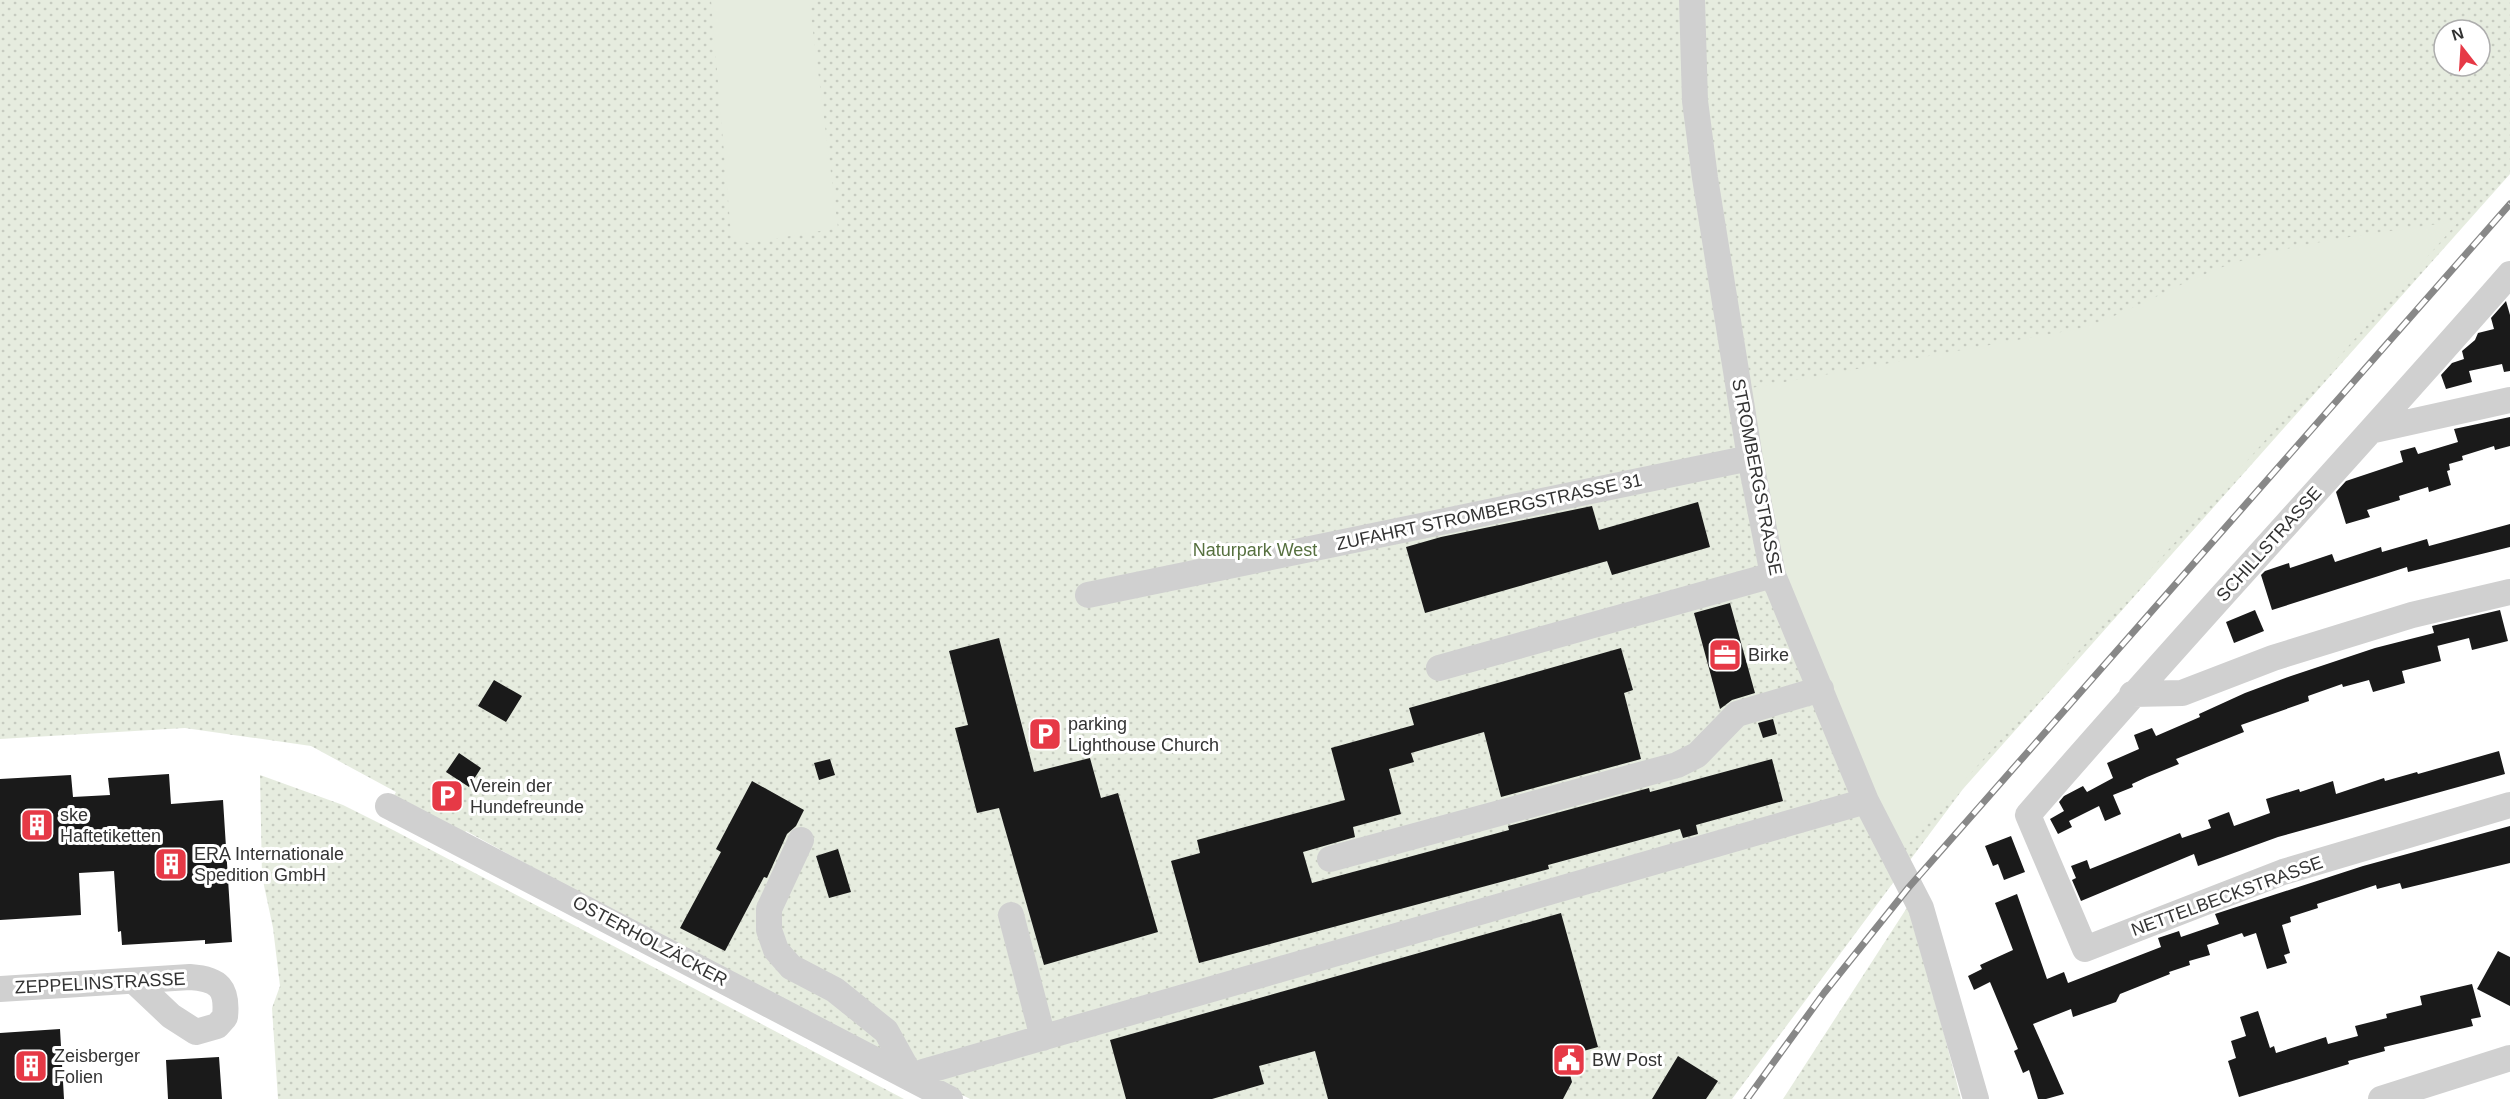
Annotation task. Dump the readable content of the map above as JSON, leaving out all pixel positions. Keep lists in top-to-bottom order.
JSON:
{
  "streets": {
    "street": [
      "STROMBERGSTRASSE",
      "ZUFAHRT STROMBERGSTRASSE 31",
      "SCHILLSTRASSE",
      "NETTELBECKSTRASSE",
      "OSTERHOLZÄCKER",
      "ZEPPELINSTRASSE"
    ]
  },
  "crossings": [
    ["STROMBERGSTRASSE", "ZUFAHRT STROMBERGSTRASSE 31"],
    ["SCHILLSTRASSE", "NETTELBECKSTRASSE"]
  ],
  "parks": ["Naturpark West"],
  "places": {
    "office": ["Birke"],
    "parking": ["parking Lighthouse Church", "Verein der Hundefreunde"],
    "building": ["ske Haftetiketten", "ERA Internationale Spedition GmbH", "Zeisberger Folien"],
    "public building": ["BW Post"]
  },
  "north": "top"
}
